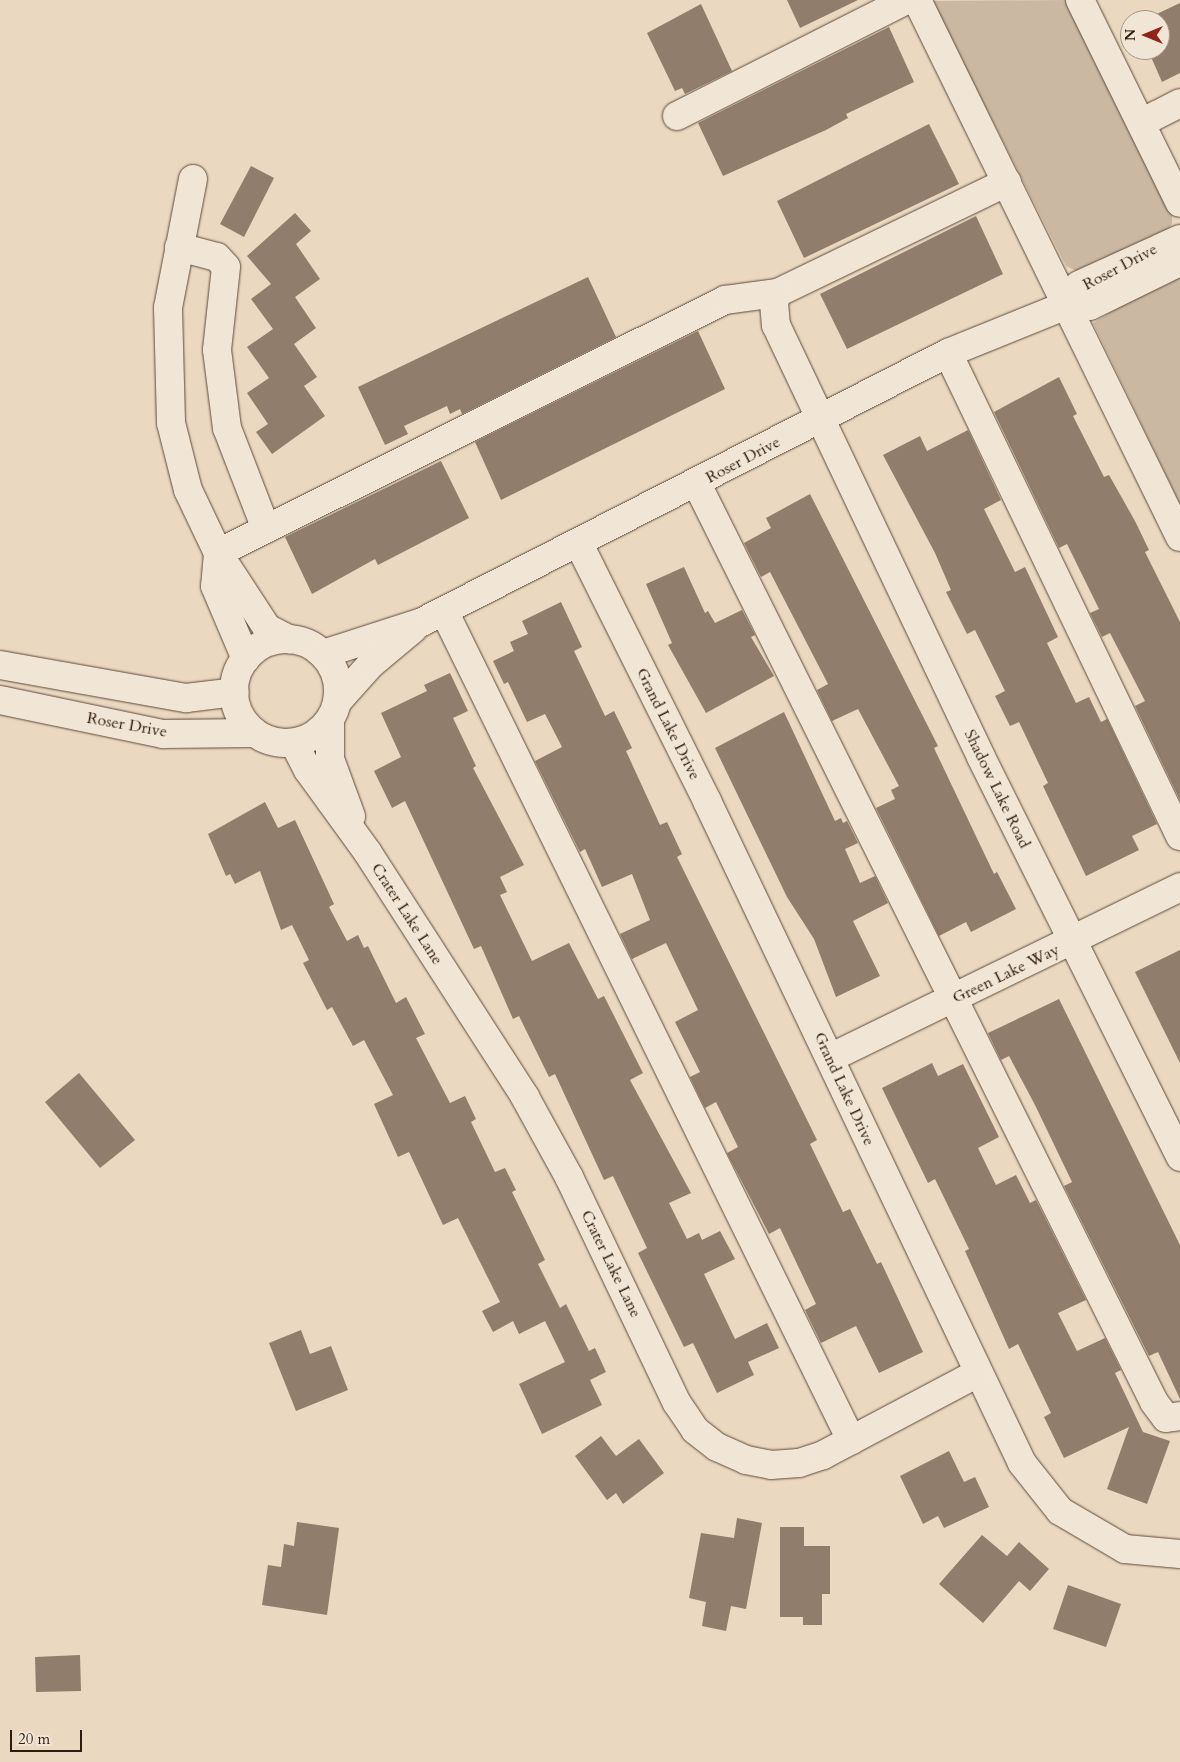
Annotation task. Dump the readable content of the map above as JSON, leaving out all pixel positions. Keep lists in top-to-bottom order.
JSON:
{
  "streets": {
    "street": [
      "Roser Drive",
      "Grand Lake Drive",
      "Shadow Lake Road",
      "Crater Lake Lane",
      "Green Lake Way"
    ]
  },
  "crossings": [
    ["Roser Drive", "Grand Lake Drive"],
    ["Roser Drive", "Shadow Lake Road"],
    ["Roser Drive", "Crater Lake Lane"],
    ["Grand Lake Drive", "Crater Lake Lane"],
    ["Grand Lake Drive", "Green Lake Way"],
    ["Shadow Lake Road", "Green Lake Way"]
  ],
  "scale_bar": "20 m",
  "north": "left"
}
